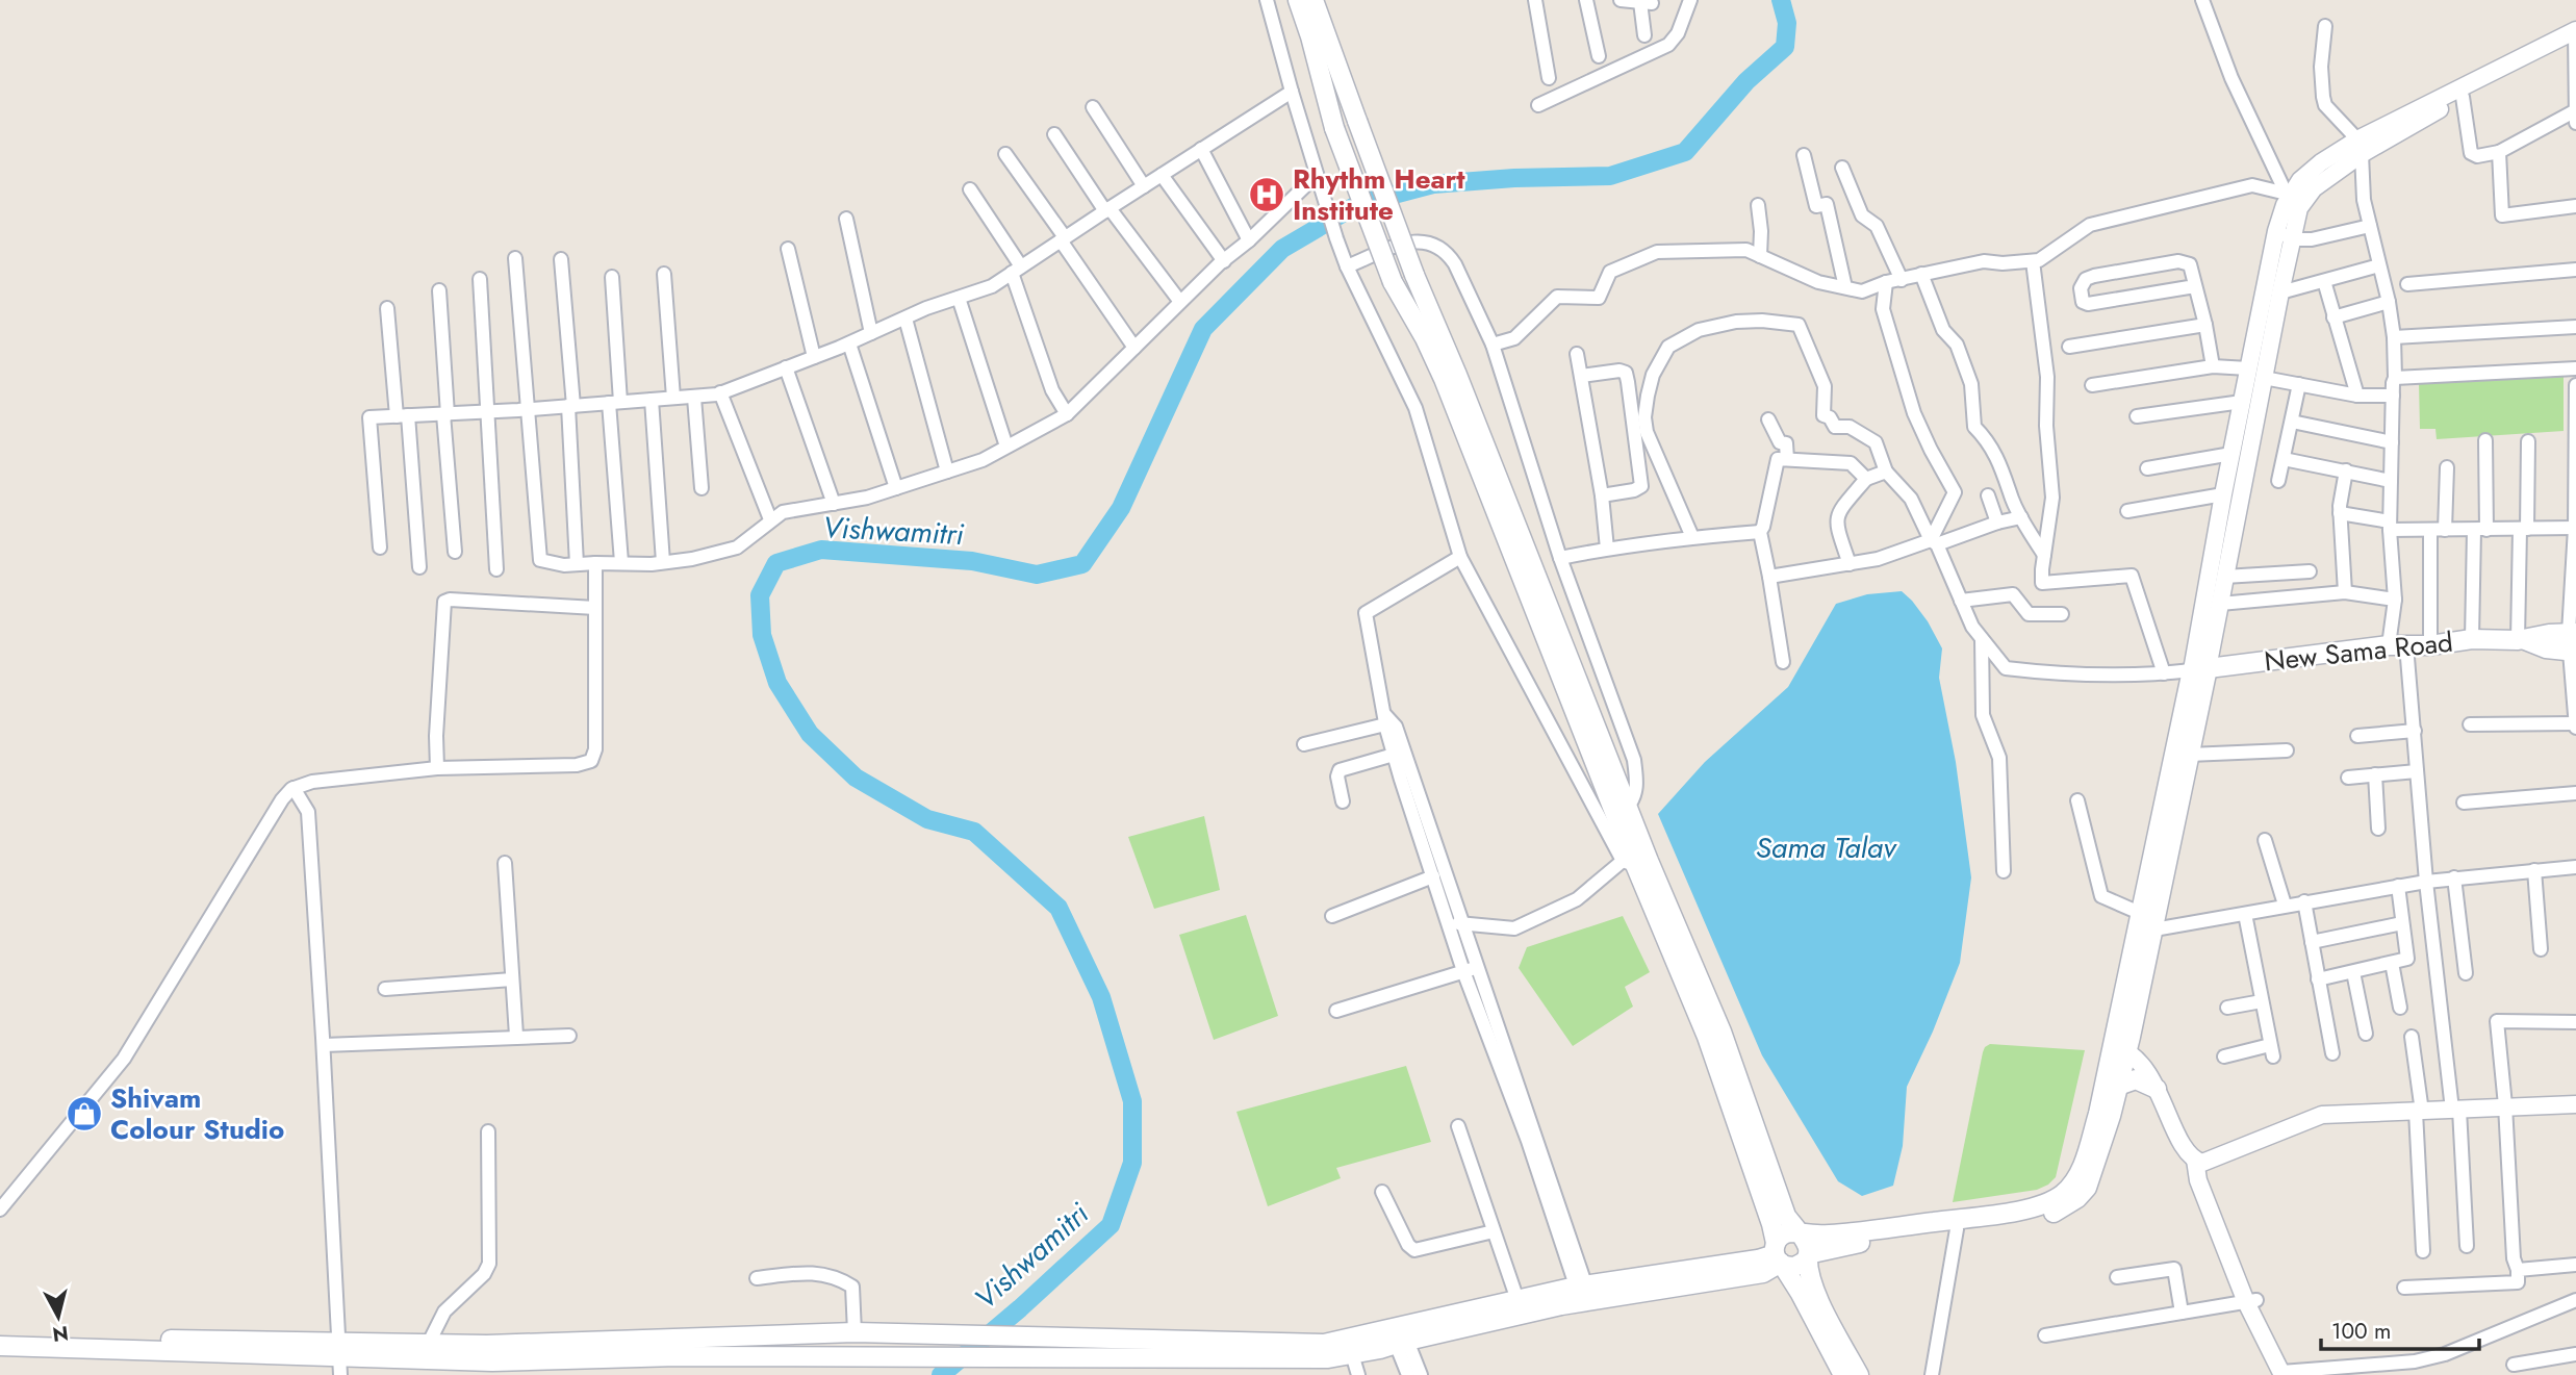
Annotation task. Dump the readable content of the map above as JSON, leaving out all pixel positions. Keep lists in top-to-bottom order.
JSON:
{
  "streets": {
    "main road": ["New Sama Road"]
  },
  "water": ["Vishwamitri", "Sama Talav"],
  "places": {
    "hospital": ["Rhythm Heart Institute"],
    "shop": ["Shivam Colour Studio"]
  },
  "scale_bar": "100 m",
  "north": "bottom"
}
